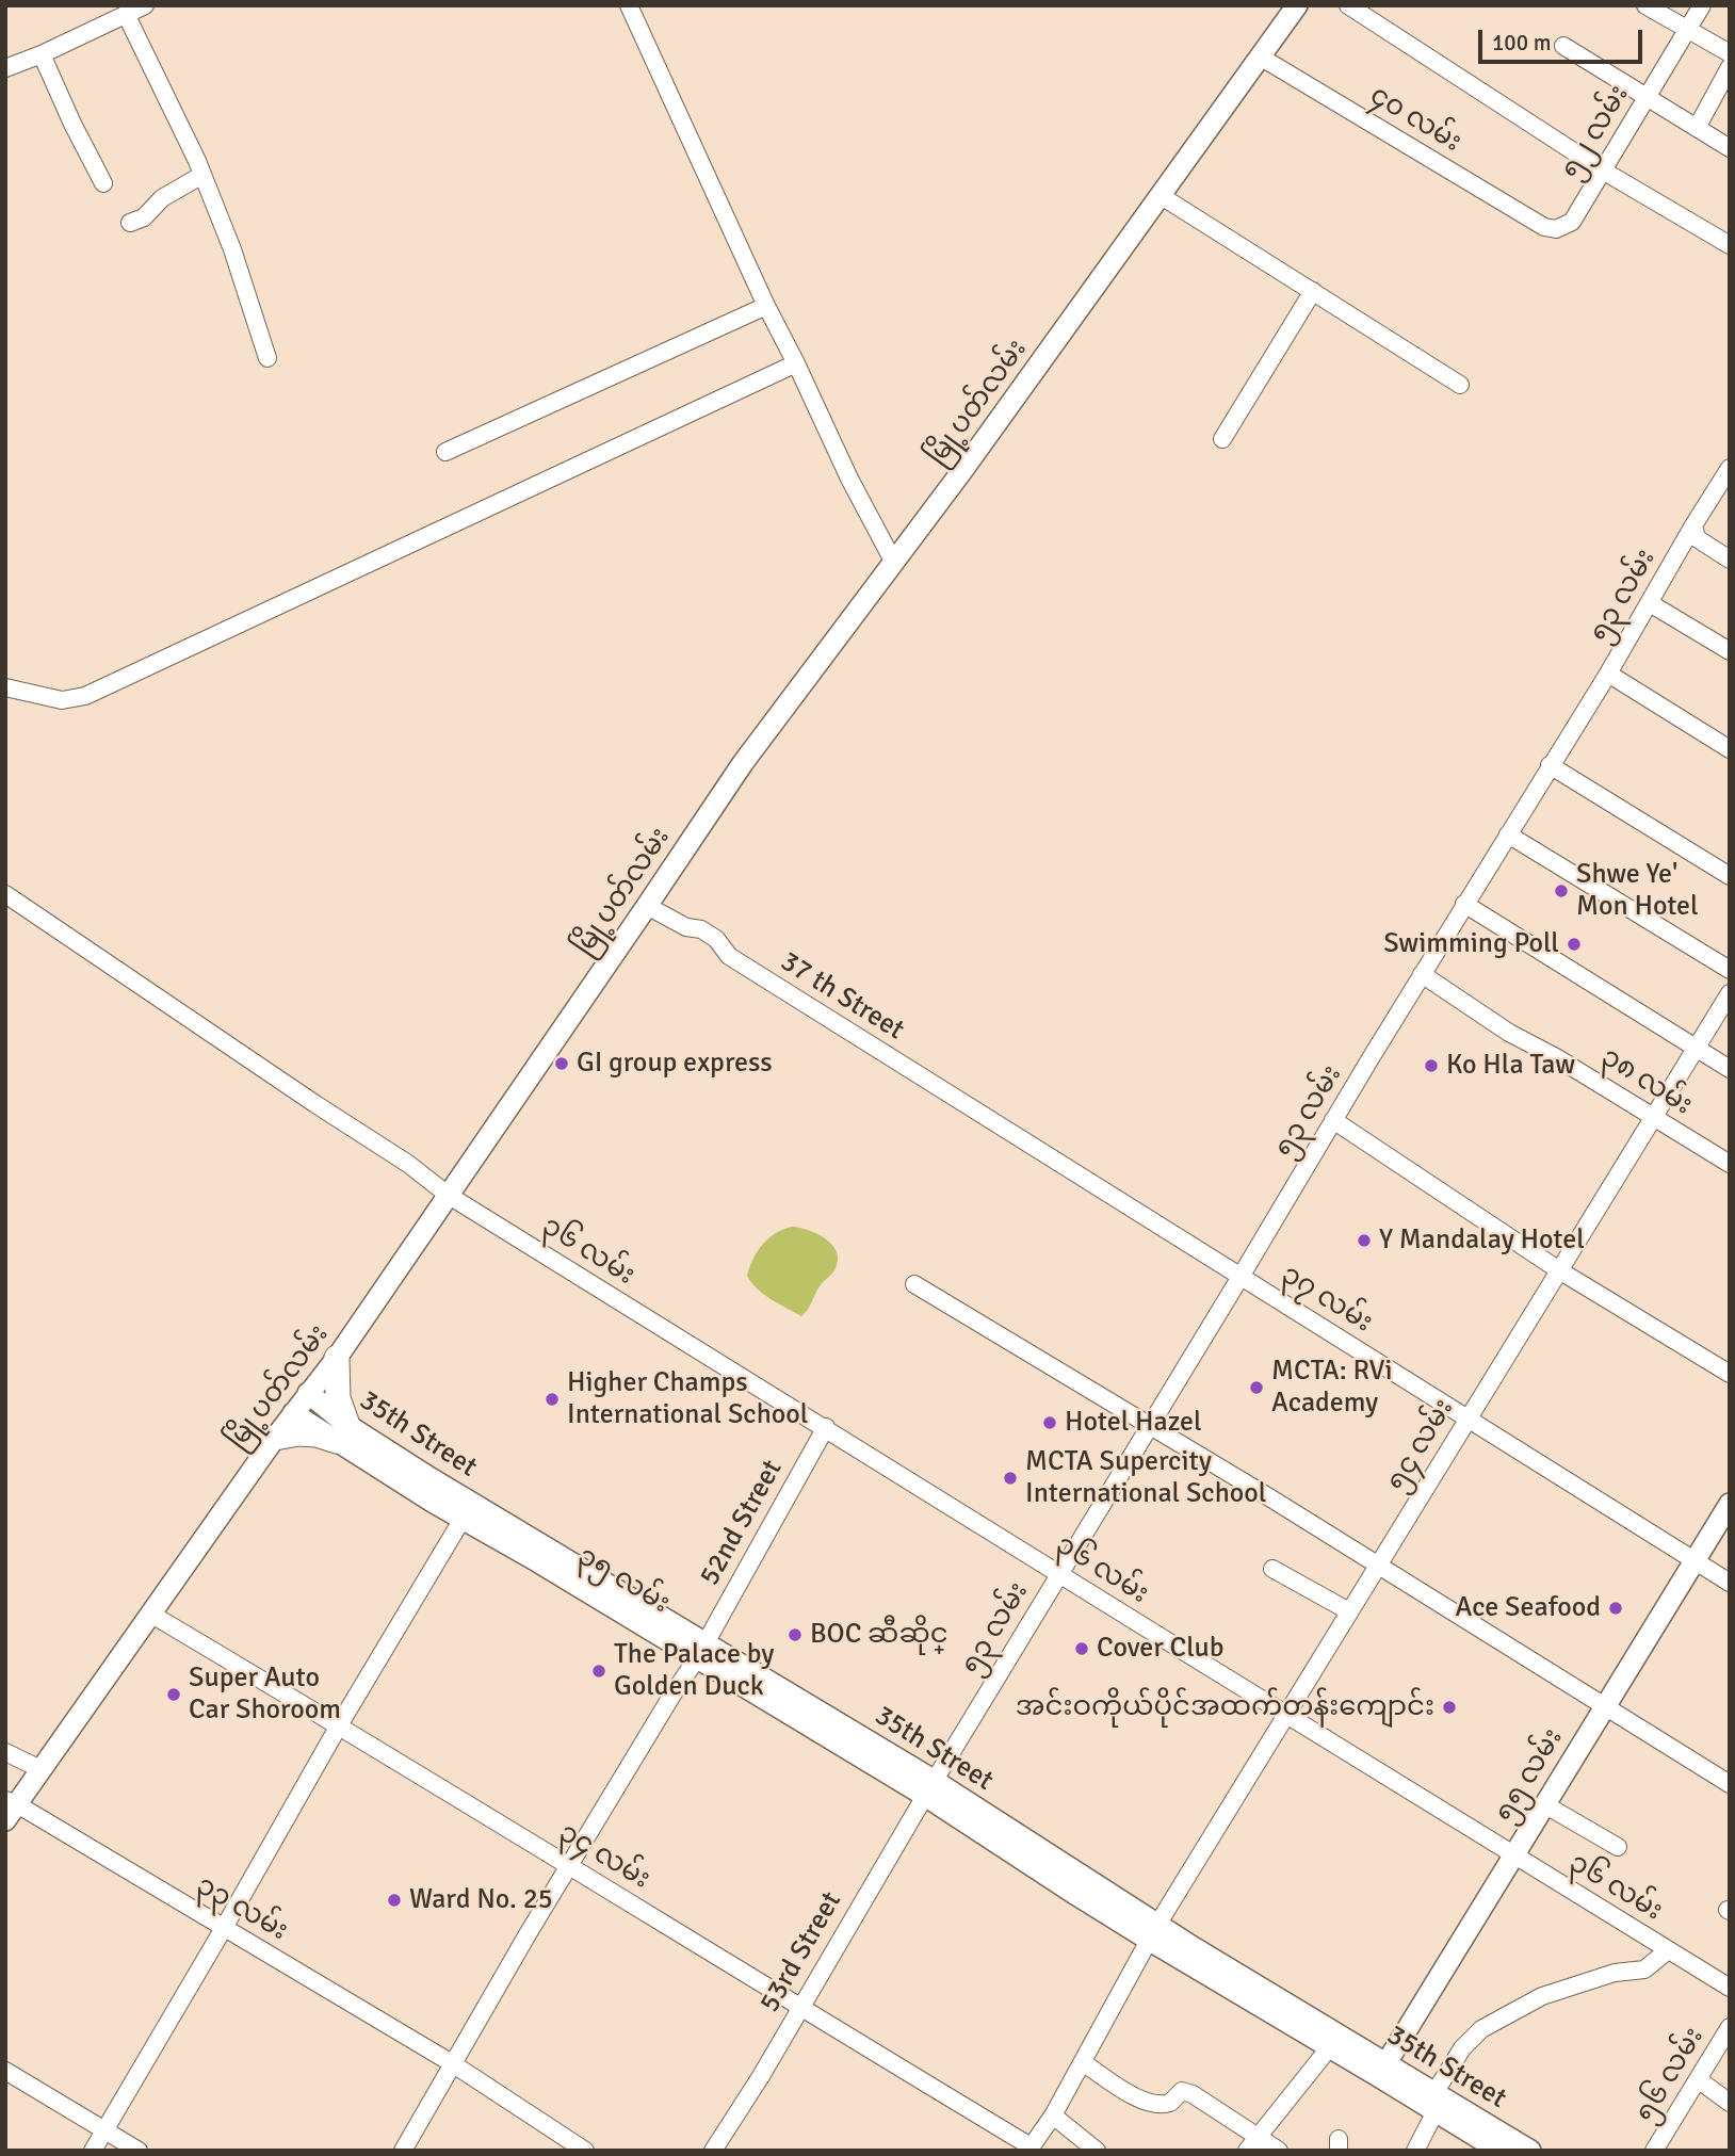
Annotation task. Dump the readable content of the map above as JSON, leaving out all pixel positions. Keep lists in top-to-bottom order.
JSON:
{
  "streets": {
    "main road": [
      "မြို့ပတ်လမ်း",
      "35th Street",
      "၃၅ လမ်း",
      "၅၅ လမ်း"
    ],
    "street": [
      "၄၀ လမ်း",
      "၅၂ လမ်း",
      "၅၃ လမ်း",
      "37 th Street",
      "၃၈ လမ်း",
      "၃၆ လမ်း",
      "၃၇ လမ်း",
      "၅၄ လမ်း",
      "52nd Street",
      "၃၄ လမ်း",
      "၃၃ လမ်း",
      "53rd Street",
      "၅၆ လမ်း"
    ]
  },
  "crossings": [
    ["၄၀ လမ်း", "၅၂ လမ်း"],
    ["၄၀ လမ်း", "မြို့ပတ်လမ်း"],
    ["မြို့ပတ်လမ်း", "37 th Street"],
    ["မြို့ပတ်လမ်း", "၃၆ လမ်း"],
    ["မြို့ပတ်လမ်း", "35th Street"],
    ["မြို့ပတ်လမ်း", "၃၄ လမ်း"],
    ["မြို့ပတ်လမ်း", "၃၃ လမ်း"],
    ["၅၃ လမ်း", "၃၈ လမ်း"],
    ["၅၃ လမ်း", "၃၆ လမ်း"],
    ["၅၃ လမ်း", "၃၇ လမ်း"],
    ["၅၃ လမ်း", "35th Street"],
    ["၅၃ လမ်း", "၃၅ လမ်း"],
    ["၅၃ လမ်း", "53rd Street"],
    ["37 th Street", "၃၇ လမ်း"],
    ["၃၈ လမ်း", "၅၄ လမ်း"],
    ["၃၆ လမ်း", "၅၄ လမ်း"],
    ["၃၆ လမ်း", "52nd Street"],
    ["၃၆ လမ်း", "၅၅ လမ်း"],
    ["၃၇ လမ်း", "၅၄ လမ်း"],
    ["၃၇ လမ်း", "၅၅ လမ်း"],
    ["35th Street", "၅၄ လမ်း"],
    ["35th Street", "52nd Street"],
    ["35th Street", "၃၅ လမ်း"],
    ["35th Street", "၅၅ လမ်း"],
    ["35th Street", "53rd Street"],
    ["၅၄ လမ်း", "၃၄ လမ်း"],
    ["52nd Street", "၃၅ လမ်း"],
    ["52nd Street", "၃၄ လမ်း"],
    ["52nd Street", "၃၃ လမ်း"],
    ["၃၅ လမ်း", "53rd Street"],
    ["၃၄ လမ်း", "53rd Street"]
  ],
  "places": [
    "Shwe Ye' Mon Hotel",
    "Swimming Poll",
    "GI group express",
    "Ko Hla Taw",
    "Y Mandalay Hotel",
    "MCTA: RVi Academy",
    "Higher Champs International School",
    "Hotel Hazel",
    "MCTA Supercity International School",
    "Ace Seafood",
    "BOC ဆီဆိုင္",
    "Cover Club",
    "The Palace by Golden Duck",
    "Super Auto Car Shoroom",
    "အင်းဝကိုယ်ပိုင်အထက်တန်းကျောင်း",
    "Ward No. 25"
  ],
  "scale_bar": "100 m"
}
